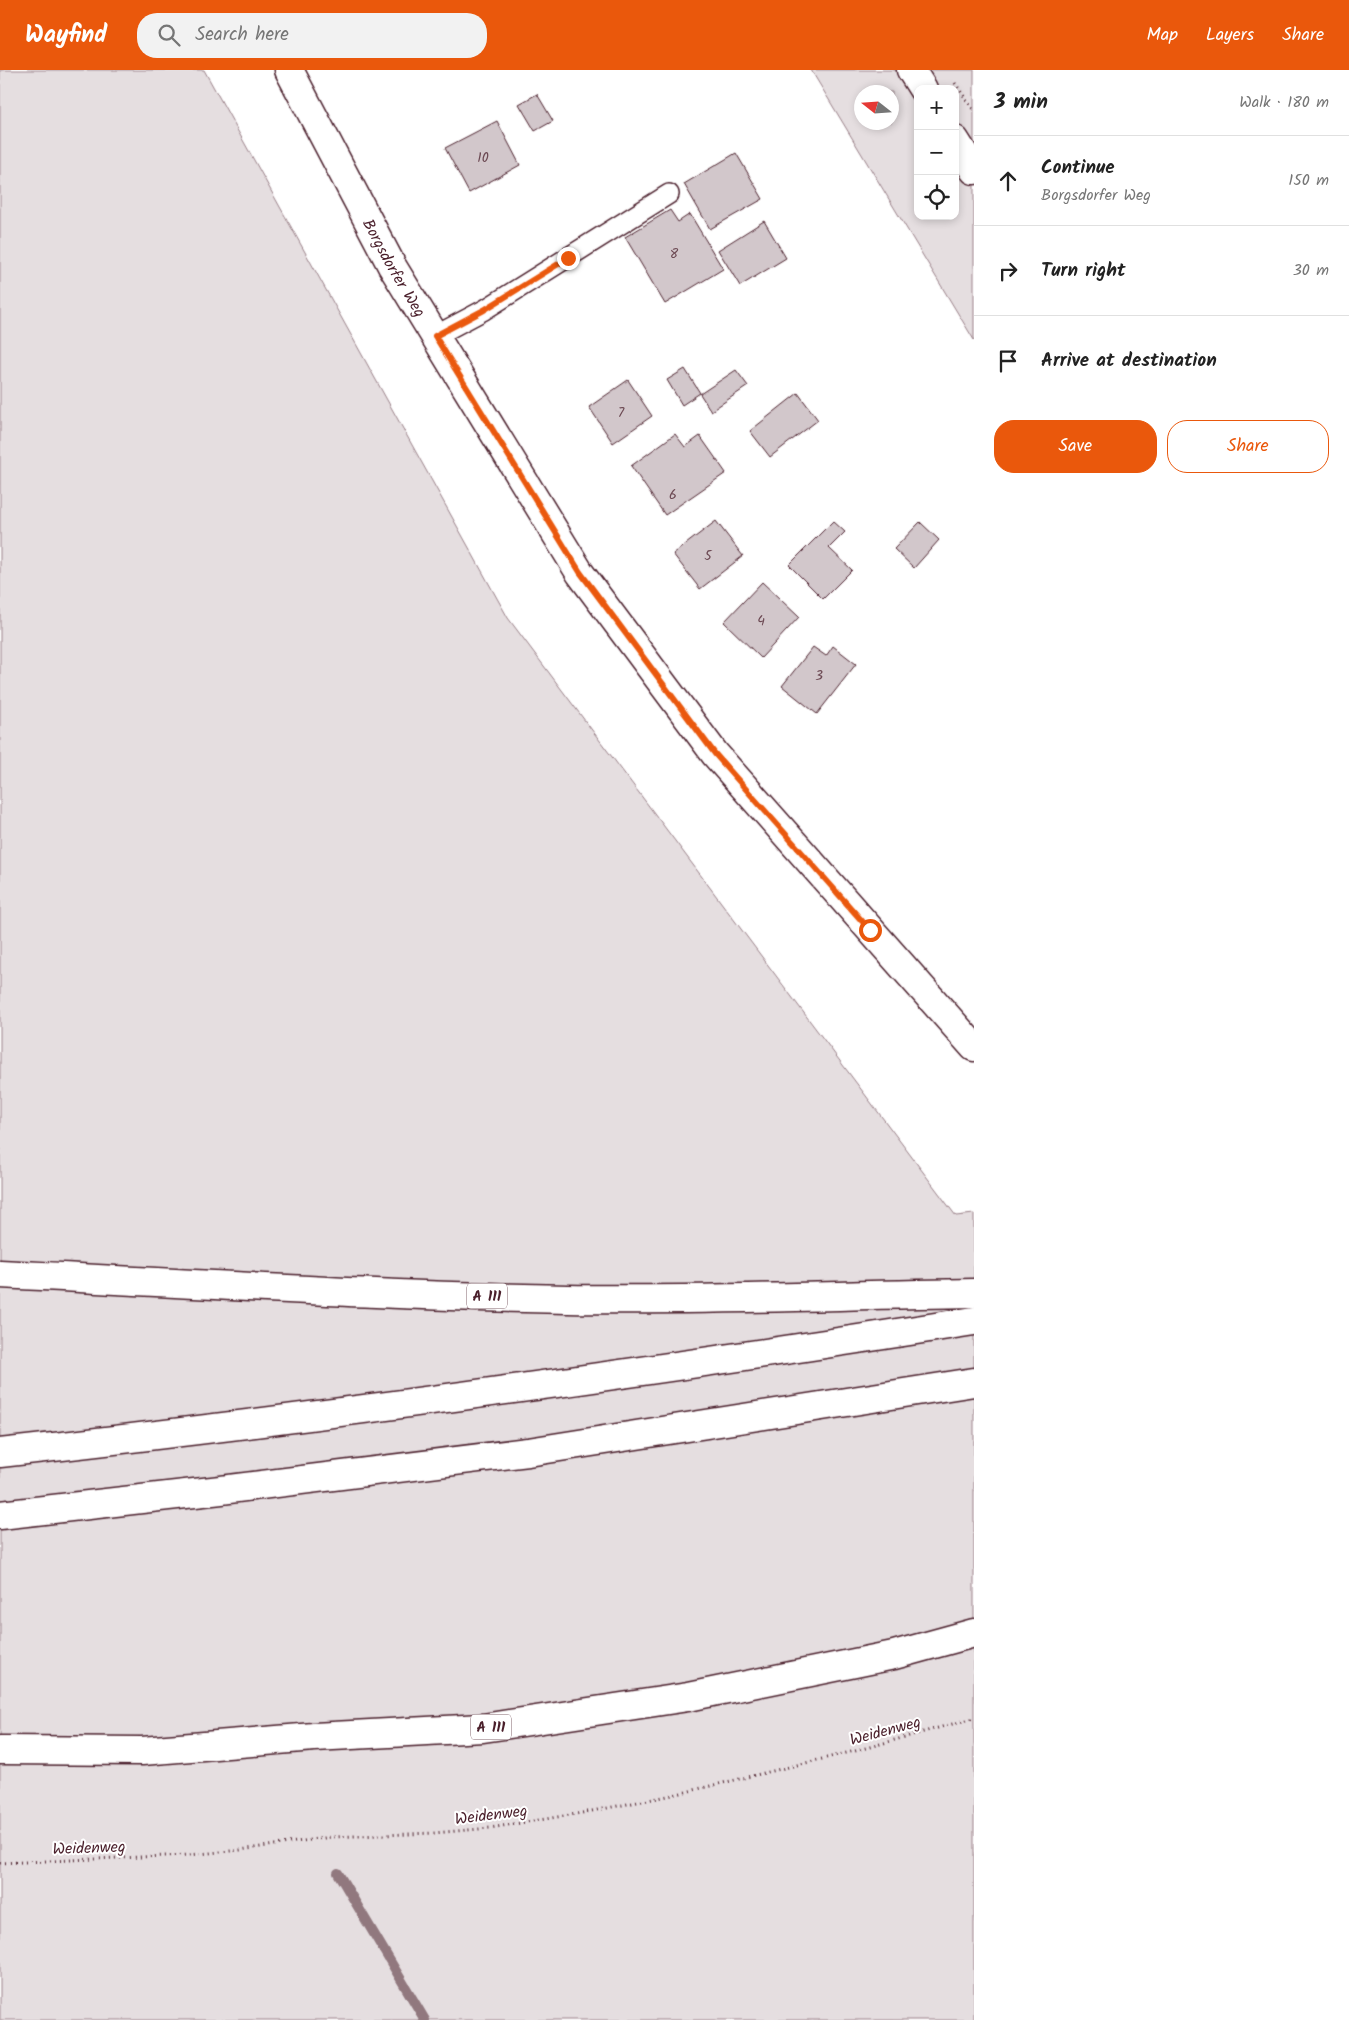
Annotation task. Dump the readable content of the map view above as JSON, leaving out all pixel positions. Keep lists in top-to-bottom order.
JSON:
{
  "streets": {
    "main road": ["Borgsdorfer Weg", "A 111"],
    "path": ["Weidenweg"]
  },
  "house_numbers": [
    "10",
    "8",
    "7",
    "6",
    "5",
    "4",
    "3"
  ],
  "north": "left",
  "page": {
    "header": "Wayfind",
    "search": "Search here",
    "nav": ["Map", "Layers", "Share"],
    "heading": ["3 min", "Walk · 180 m"],
    "map_buttons": ["+", "−"],
    "list": [
      ["Continue", "Borgsdorfer Weg", "150 m"],
      ["Turn right", "30 m"],
      "Arrive at destination"
    ],
    "buttons": ["Save", "Share"]
  }
}
